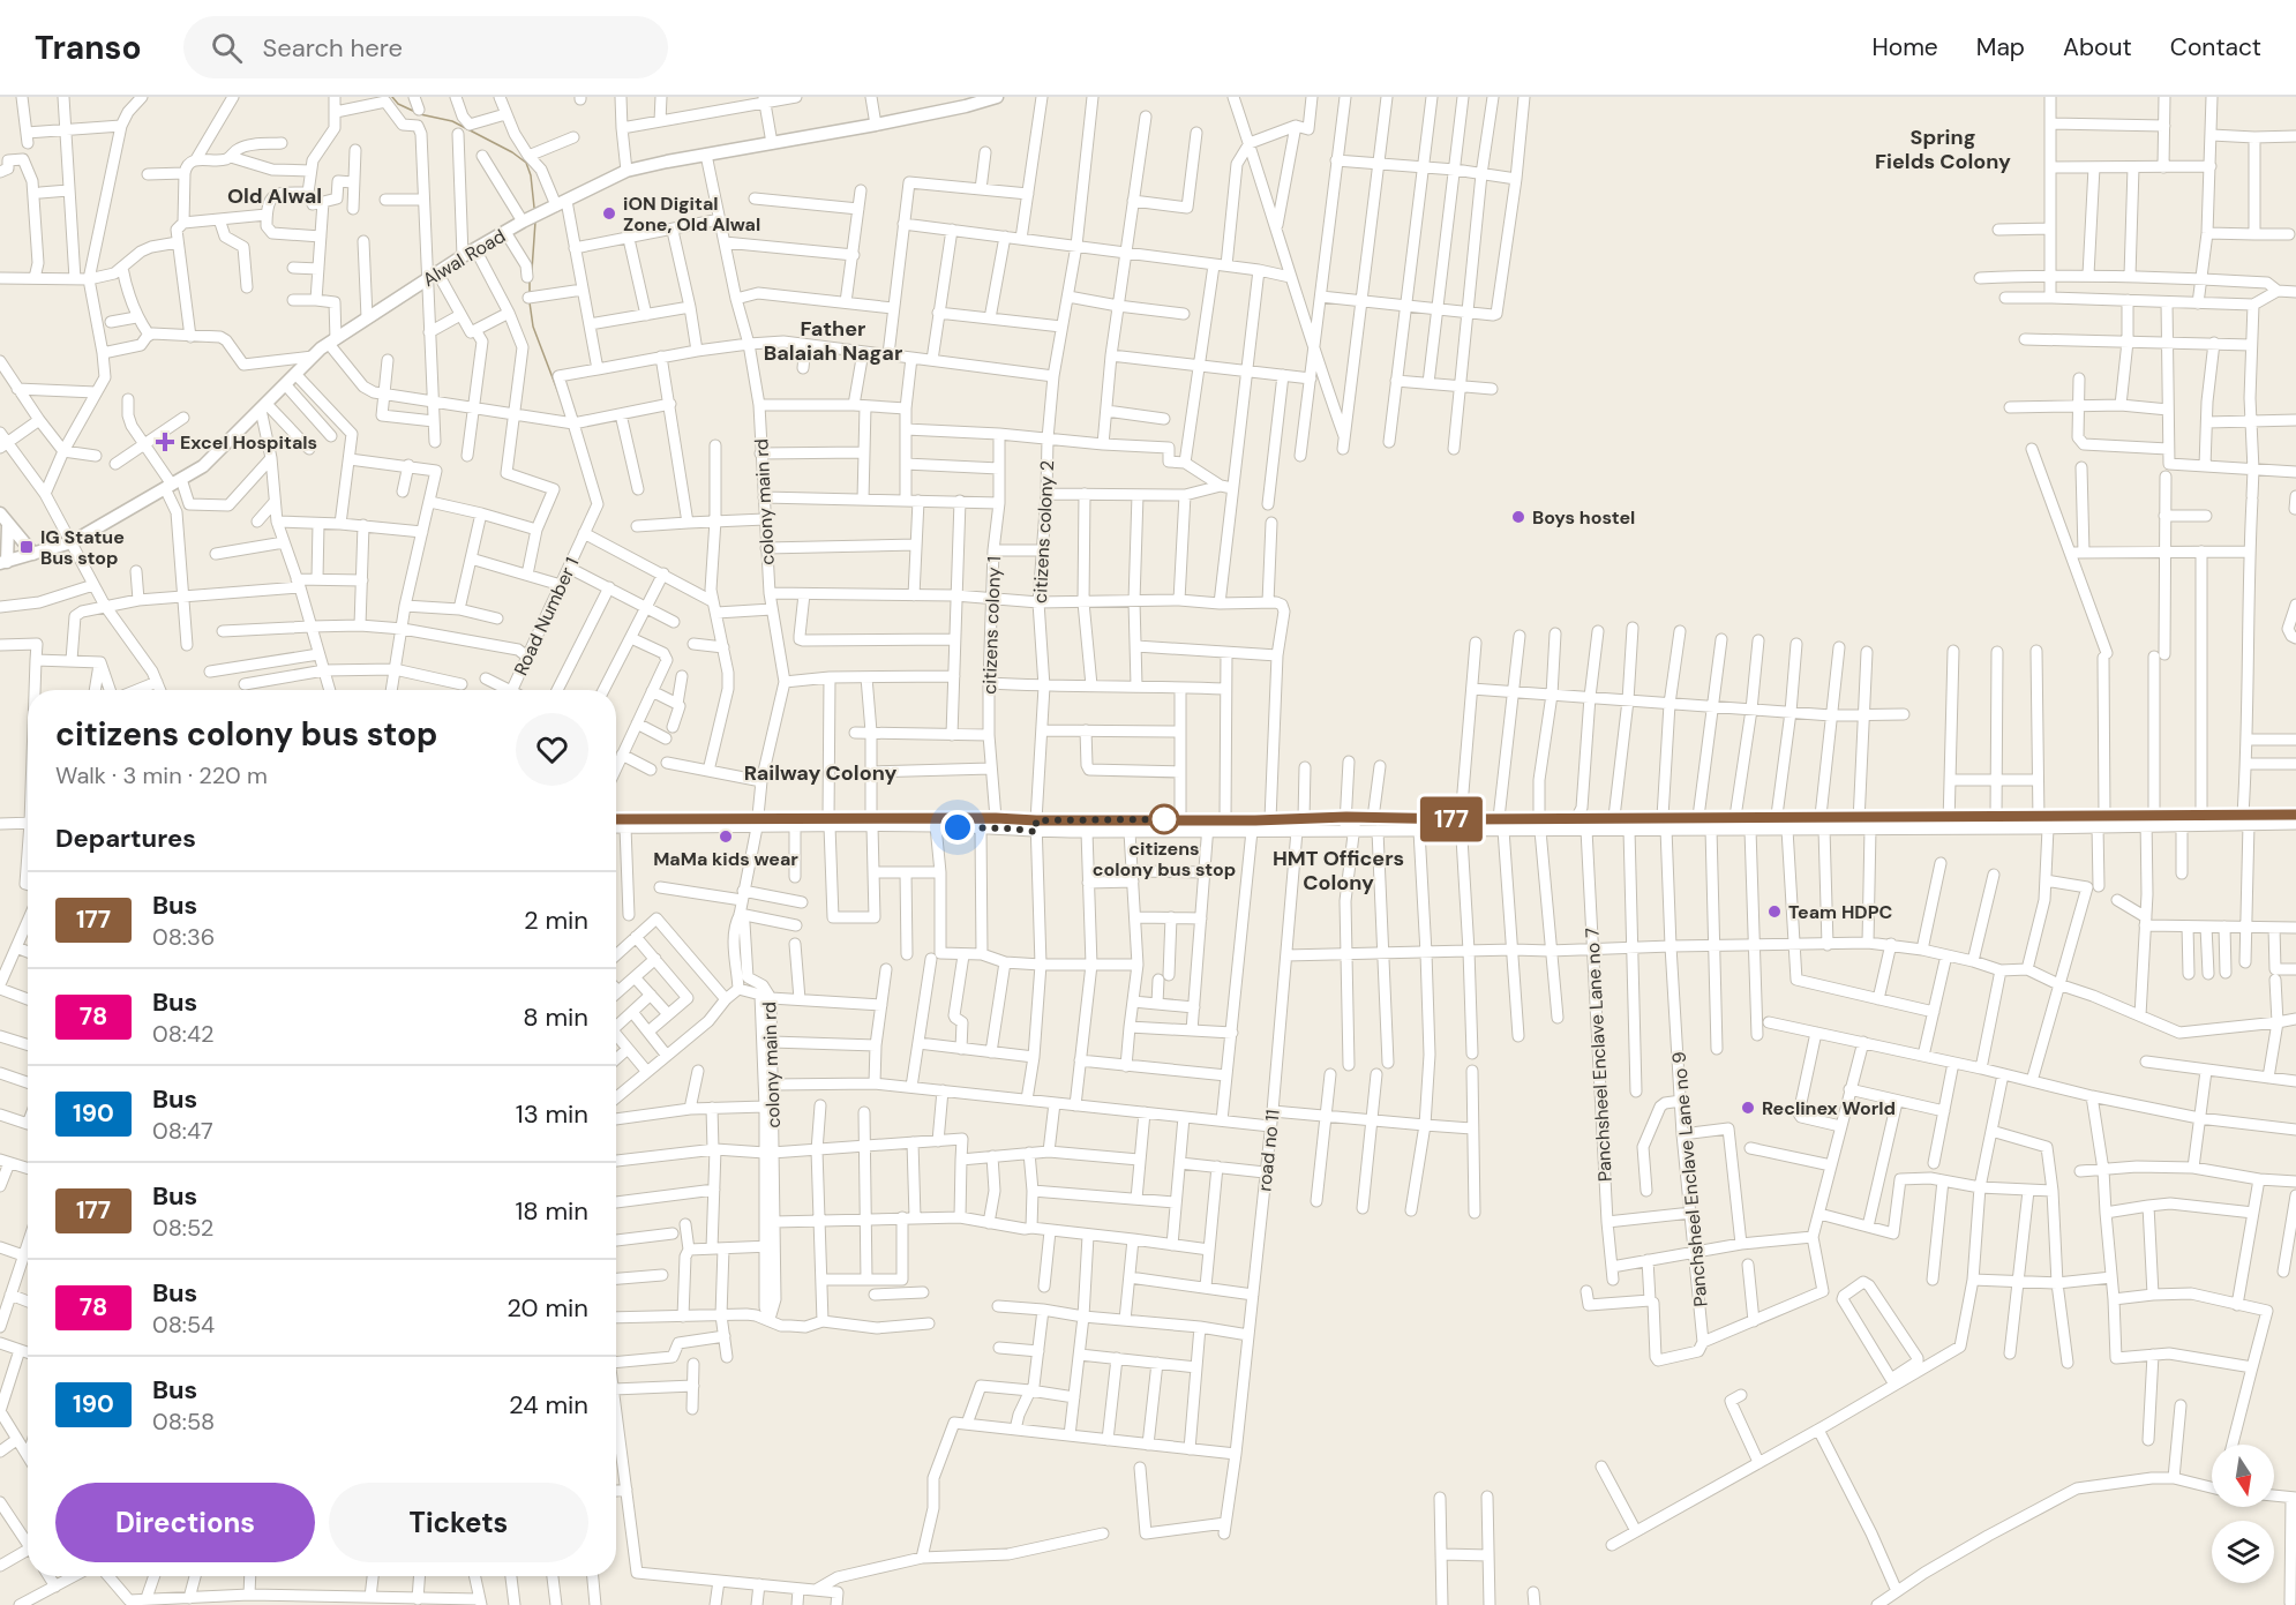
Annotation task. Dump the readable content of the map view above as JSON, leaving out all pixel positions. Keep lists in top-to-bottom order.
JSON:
{
  "streets": {
    "main road": ["Alwal Road"],
    "street": [
      "colony main rd",
      "citizens colony 2",
      "Road Number 1",
      "citizens colony 1",
      "Panchsheel Enclave Lane no 7",
      "road no 11",
      "Panchsheel Enclave Lane no 9"
    ]
  },
  "crossings": [
    ["Alwal Road", "colony main rd"]
  ],
  "districts": [
    "Spring Fields Colony",
    "Old Alwal",
    "Father Balaiah Nagar",
    "Railway Colony",
    "HMT Officers Colony"
  ],
  "places": {
    "other": [
      "iON Digital Zone, Old Alwal",
      "Boys hostel",
      "citizens colony bus stop",
      "MaMa kids wear",
      "Team HDPC",
      "Reclinex World"
    ],
    "health": ["Excel Hospitals"],
    "transit": ["IG Statue Bus stop"]
  },
  "lines": ["bus line 177"],
  "north": "bottom",
  "page": {
    "header": "Transo",
    "search": "Search here",
    "nav": [
      "Home",
      "Map",
      "About",
      "Contact"
    ],
    "on_map": "177",
    "heading": [
      ["citizens colony bus stop", "Walk · 3 min · 220 m"],
      "Departures"
    ],
    "list": [
      {
        "mark": "177",
        "name": "Bus",
        "note": "08:36",
        "value": "2 min"
      },
      {
        "mark": "78",
        "name": "Bus",
        "note": "08:42",
        "value": "8 min"
      },
      {
        "mark": "190",
        "name": "Bus",
        "note": "08:47",
        "value": "13 min"
      },
      {
        "mark": "177",
        "name": "Bus",
        "note": "08:52",
        "value": "18 min"
      },
      {
        "mark": "78",
        "name": "Bus",
        "note": "08:54",
        "value": "20 min"
      },
      {
        "mark": "190",
        "name": "Bus",
        "note": "08:58",
        "value": "24 min"
      }
    ],
    "buttons": ["Directions", "Tickets"]
  }
}
